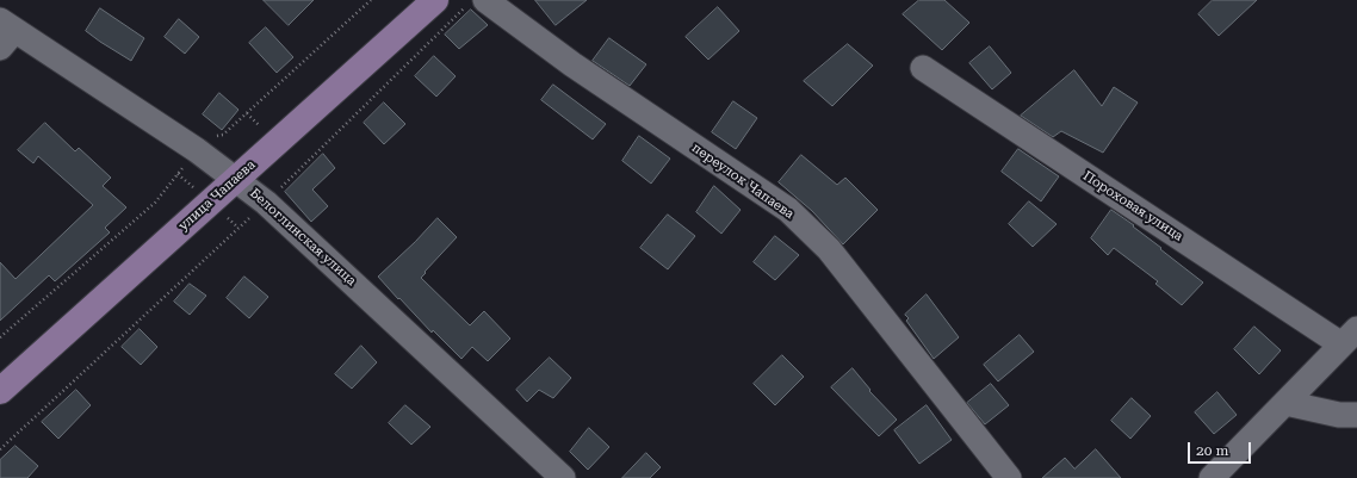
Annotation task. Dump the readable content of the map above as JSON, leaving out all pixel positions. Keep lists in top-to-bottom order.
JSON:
{
  "streets": {
    "main road": ["улица Чапаева"],
    "street": ["переулок Чапаева", "Пороховая улица", "Белоглинская улица"]
  },
  "crossings": [
    ["улица Чапаева", "Белоглинская улица"]
  ],
  "scale_bar": "20 m"
}
